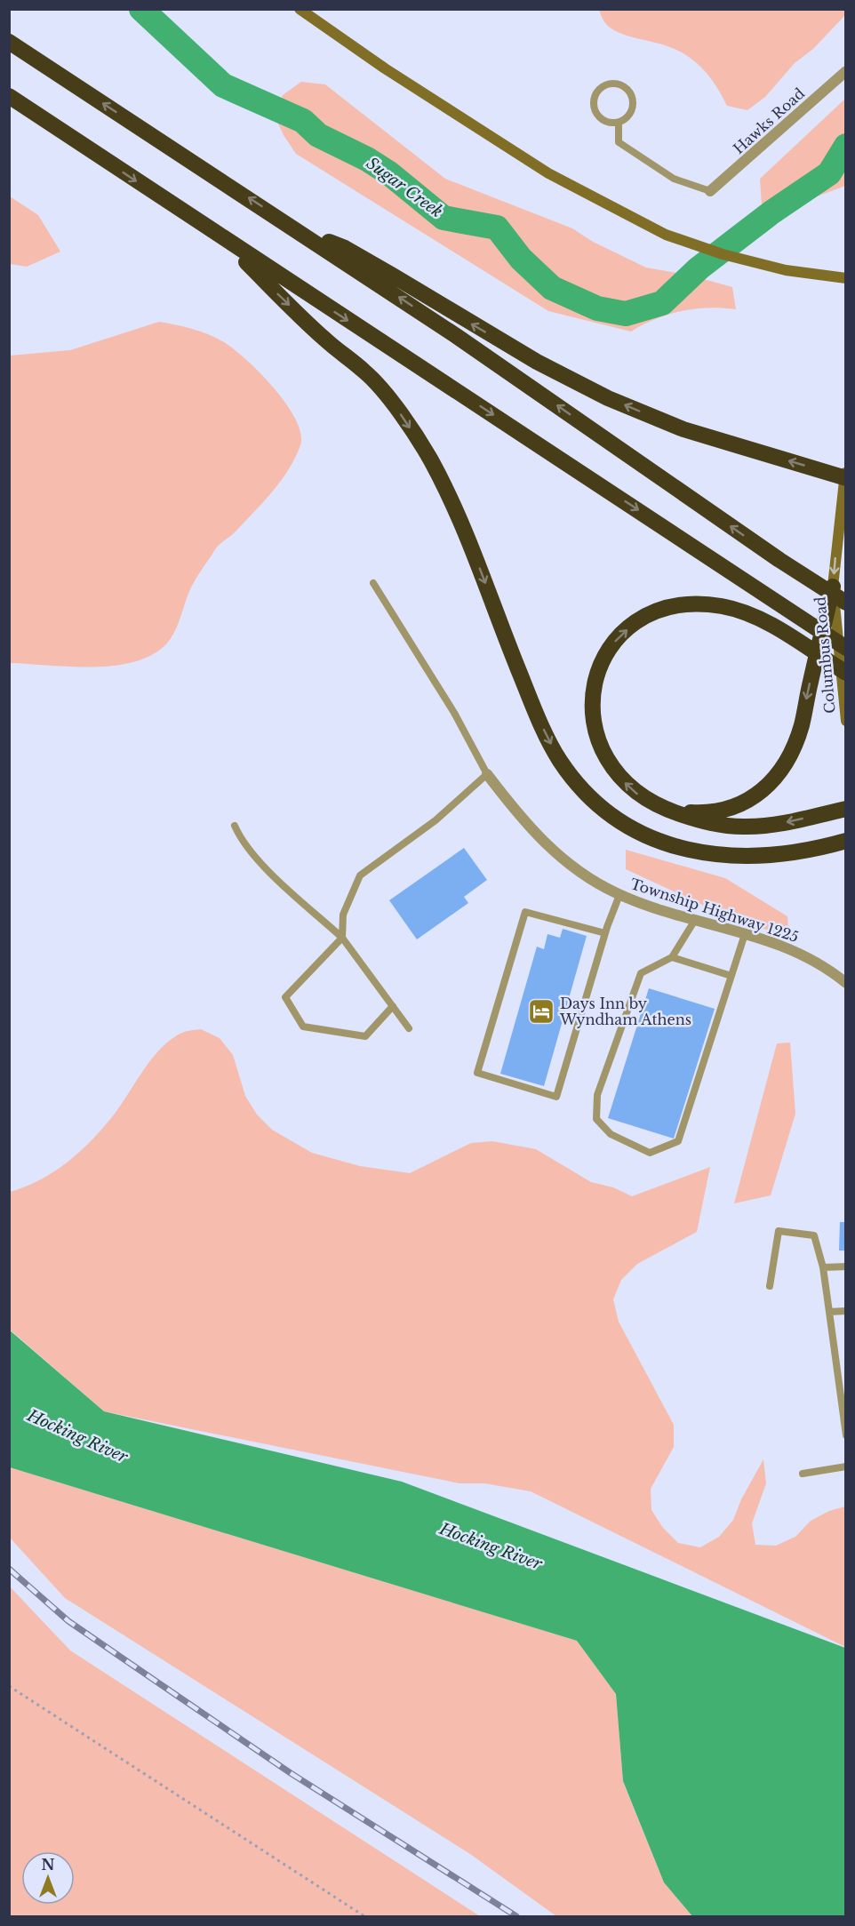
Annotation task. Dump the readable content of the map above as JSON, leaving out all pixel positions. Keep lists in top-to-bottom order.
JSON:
{
  "streets": {
    "main road": ["Columbus Road"],
    "street": ["Hawks Road", "Township Highway 1225"]
  },
  "one_way": ["Columbus Road"],
  "water": ["Sugar Creek", "Hocking River"],
  "places": {
    "hotel": ["Days Inn by Wyndham Athens"]
  },
  "north": "top"
}
